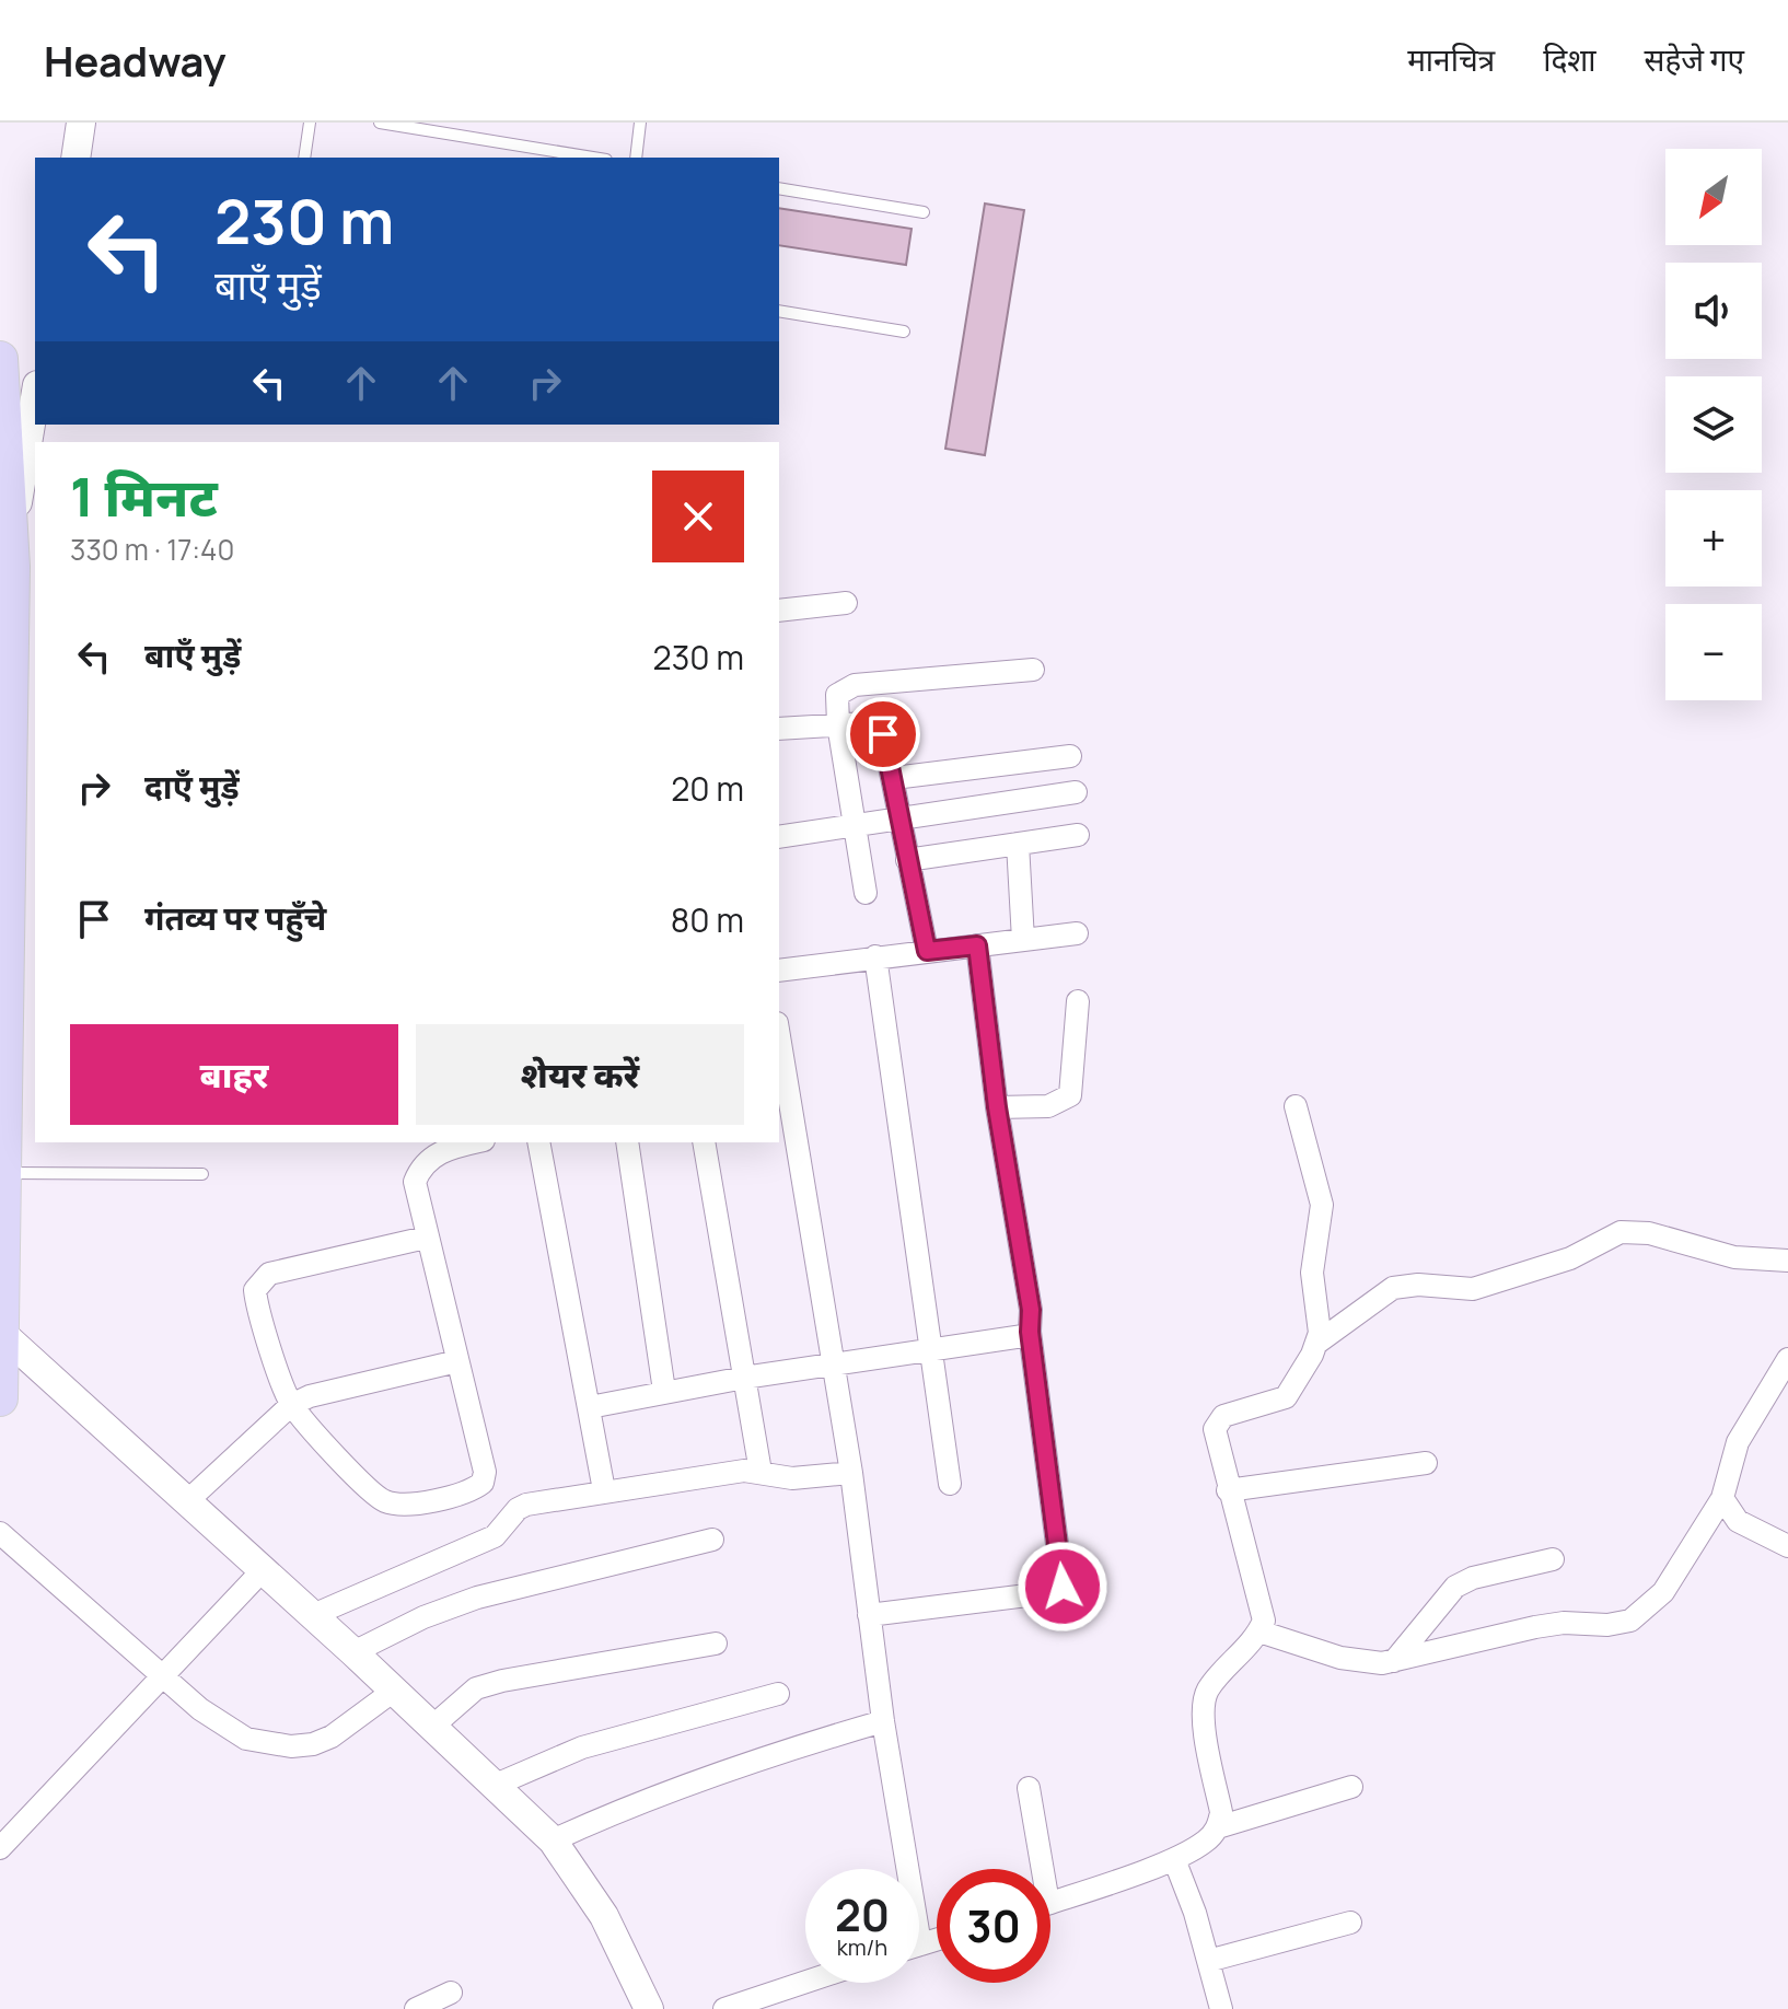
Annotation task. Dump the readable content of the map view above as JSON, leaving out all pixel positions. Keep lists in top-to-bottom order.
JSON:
{
  "north": "bottom left",
  "page": {
    "header": "Headway",
    "nav": ["मानचित्र", "दिशा", "सहेजे गए"],
    "map_buttons": ["+", "−"],
    "turn": ["230 m", "बाएँ मुड़ें"],
    "heading": ["1 मिनट", "330 m · 17:40"],
    "list": [
      {
        "name": "बाएँ मुड़ें",
        "value": "230 m"
      },
      {
        "name": "दाएँ मुड़ें",
        "value": "20 m"
      },
      {
        "name": "गंतव्य पर पहुँचे",
        "value": "80 m"
      }
    ],
    "buttons": ["बाहर", "शेयर करें"],
    "speed": "20 km/h",
    "limit": "30"
  }
}
